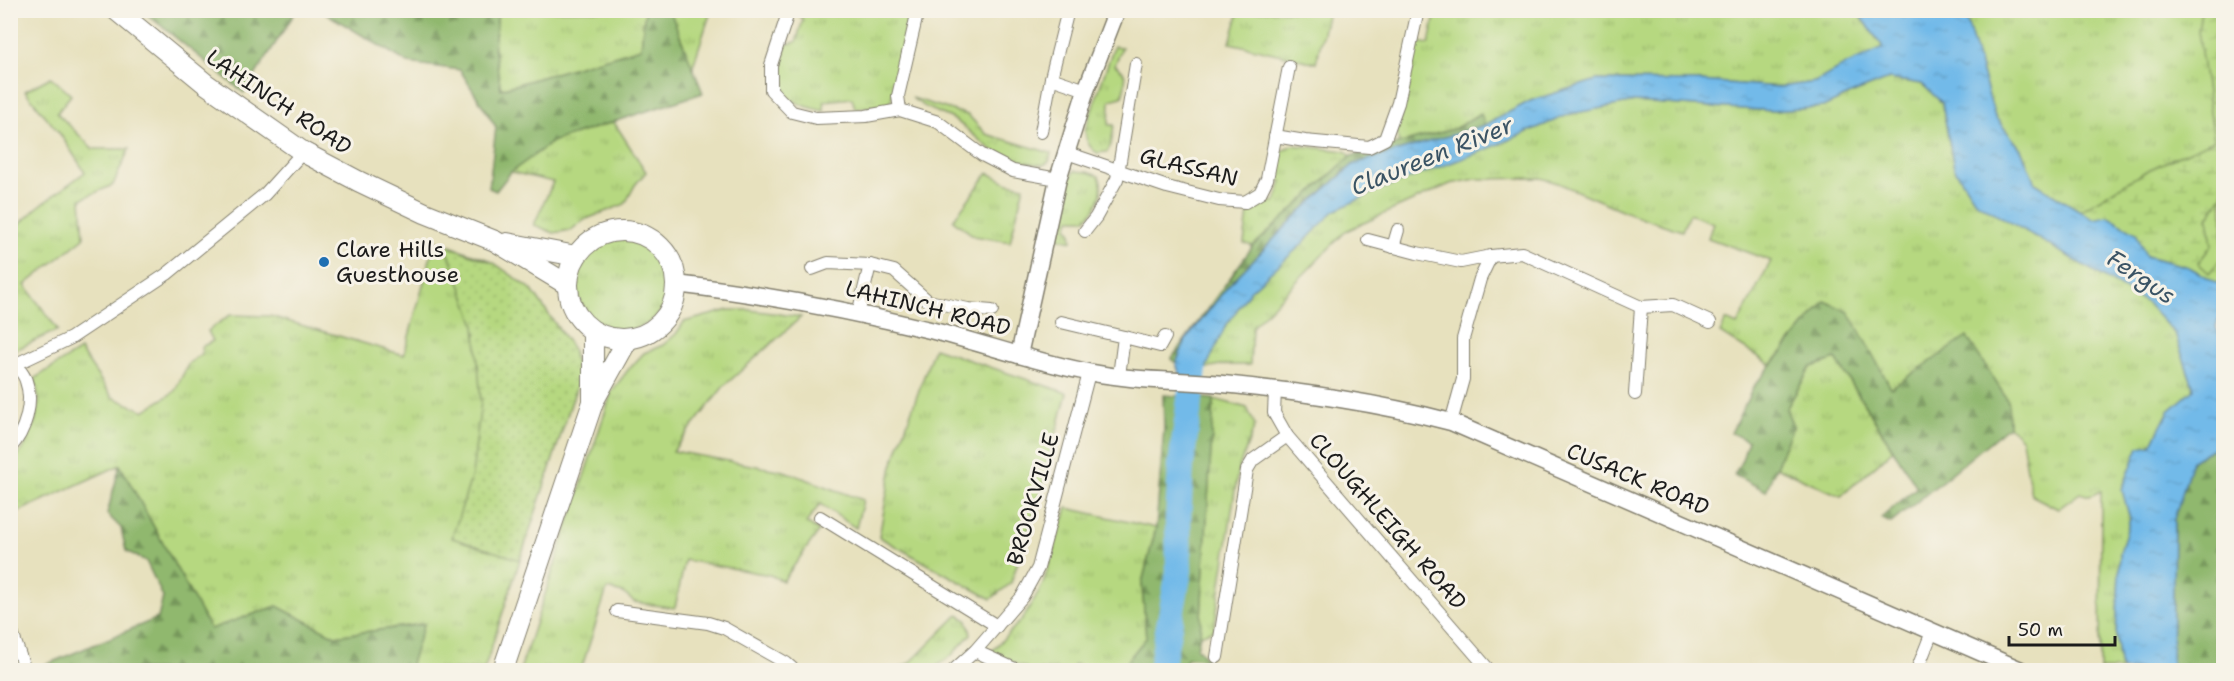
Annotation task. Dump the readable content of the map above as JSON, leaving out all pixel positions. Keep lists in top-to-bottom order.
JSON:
{
  "streets": {
    "main road": ["LAHINCH ROAD", "CUSACK ROAD"],
    "street": ["GLASSAN", "BROOKVILLE", "CLOUGHLEIGH ROAD"]
  },
  "crossings": [
    ["LAHINCH ROAD", "CUSACK ROAD"],
    ["LAHINCH ROAD", "BROOKVILLE"],
    ["CUSACK ROAD", "CLOUGHLEIGH ROAD"]
  ],
  "water": ["Claureen River", "Fergus"],
  "places": ["Clare Hills Guesthouse"],
  "scale_bar": "50 m"
}
